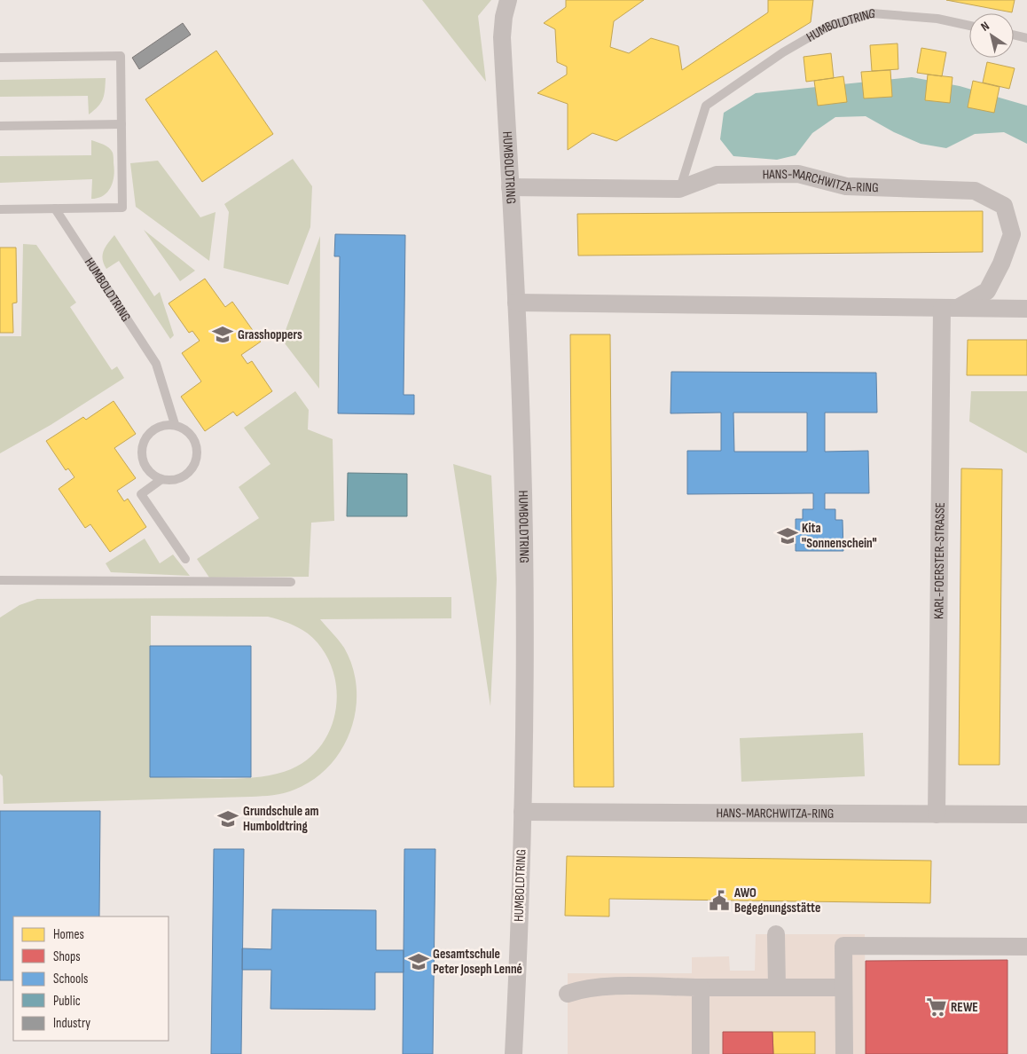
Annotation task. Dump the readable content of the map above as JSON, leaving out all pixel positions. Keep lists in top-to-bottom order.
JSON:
{
  "streets": {
    "street": ["HUMBOLDTRING", "HANS-MARCHWITZA-RING", "KARL-FOERSTER-STRASSE"]
  },
  "crossings": [
    ["HUMBOLDTRING", "HANS-MARCHWITZA-RING"],
    ["HANS-MARCHWITZA-RING", "KARL-FOERSTER-STRASSE"]
  ],
  "places": {
    "school or university": [
      "Grasshoppers",
      "Kita \"Sonnenschein\"",
      "Grundschule am Humboldtring",
      "Gesamtschule Peter Joseph Lenné"
    ],
    "public building": ["AWO Begegnungsstätte"],
    "supermarket": ["REWE"]
  },
  "legend": [
    "Homes",
    "Shops",
    "Schools",
    "Public",
    "Industry"
  ],
  "north": "top left"
}
